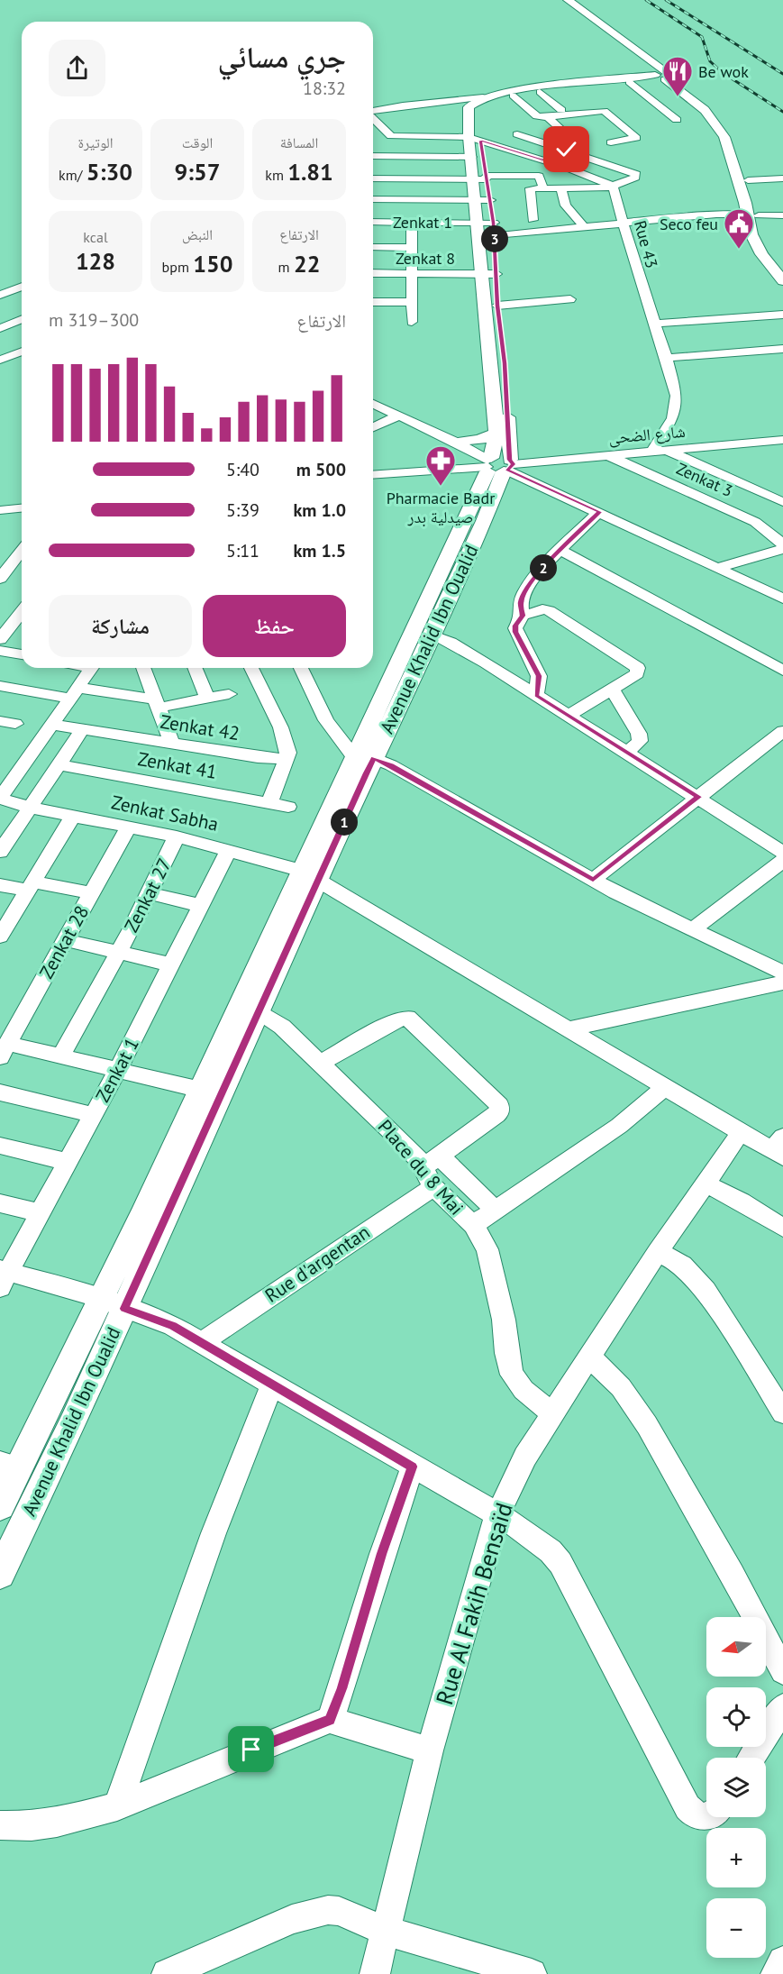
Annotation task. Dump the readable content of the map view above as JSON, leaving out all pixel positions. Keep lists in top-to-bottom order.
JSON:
{
  "streets": {
    "main road": ["Avenue Khalid Ibn Oualid"],
    "street": [
      "Zenkat 1",
      "Rue 43",
      "Zenkat 8",
      "شارع الضحى",
      "Zenkat 3",
      "Zenkat 42",
      "Zenkat 41",
      "Zenkat Sabha",
      "Zenkat 27",
      "Zenkat 28",
      "Place du 8 Mai",
      "Rue d'argentan",
      "Rue Al Fakih Bensaïd"
    ]
  },
  "crossings": [
    ["Zenkat 1", "Rue 43"],
    ["Zenkat 1", "Avenue Khalid Ibn Oualid"],
    ["Zenkat 1", "Zenkat Sabha"],
    ["Zenkat 1", "Zenkat 27"],
    ["Rue 43", "شارع الضحى"],
    ["Zenkat 8", "Avenue Khalid Ibn Oualid"],
    ["شارع الضحى", "Zenkat 3"],
    ["شارع الضحى", "Avenue Khalid Ibn Oualid"],
    ["Avenue Khalid Ibn Oualid", "Zenkat Sabha"],
    ["Avenue Khalid Ibn Oualid", "Place du 8 Mai"],
    ["Zenkat Sabha", "Zenkat 27"],
    ["Zenkat Sabha", "Zenkat 28"],
    ["Zenkat Sabha", "Rue Al Fakih Bensaïd"],
    ["Zenkat 27", "Zenkat 28"],
    ["Place du 8 Mai", "Rue d'argentan"],
    ["Place du 8 Mai", "Rue Al Fakih Bensaïd"]
  ],
  "places": {
    "restaurant": ["Be wok"],
    "public building": ["Seco feu"],
    "pharmacy": ["Pharmacie Badr صيدلية بدر"]
  },
  "north": "left",
  "page": {
    "heading": ["جري مسائي", "18:32"],
    "stats": [
      ["المسافة", "1.81 km"],
      ["الوقت", "9:57"],
      ["الوتيرة", "5:30 /km"],
      ["الارتفاع", "22 m"],
      ["النبض", "150 bpm"],
      ["kcal", "128"]
    ],
    "pins": ["3", "2", "1"],
    "chart": ["الارتفاع", "300–319 m"],
    "list": [
      {
        "name": "500 m",
        "note": "5:40"
      },
      {
        "name": "1.0 km",
        "note": "5:39"
      },
      {
        "name": "1.5 km",
        "note": "5:11"
      }
    ],
    "buttons": ["حفظ", "مشاركة"],
    "map_buttons": ["+", "−"]
  }
}
